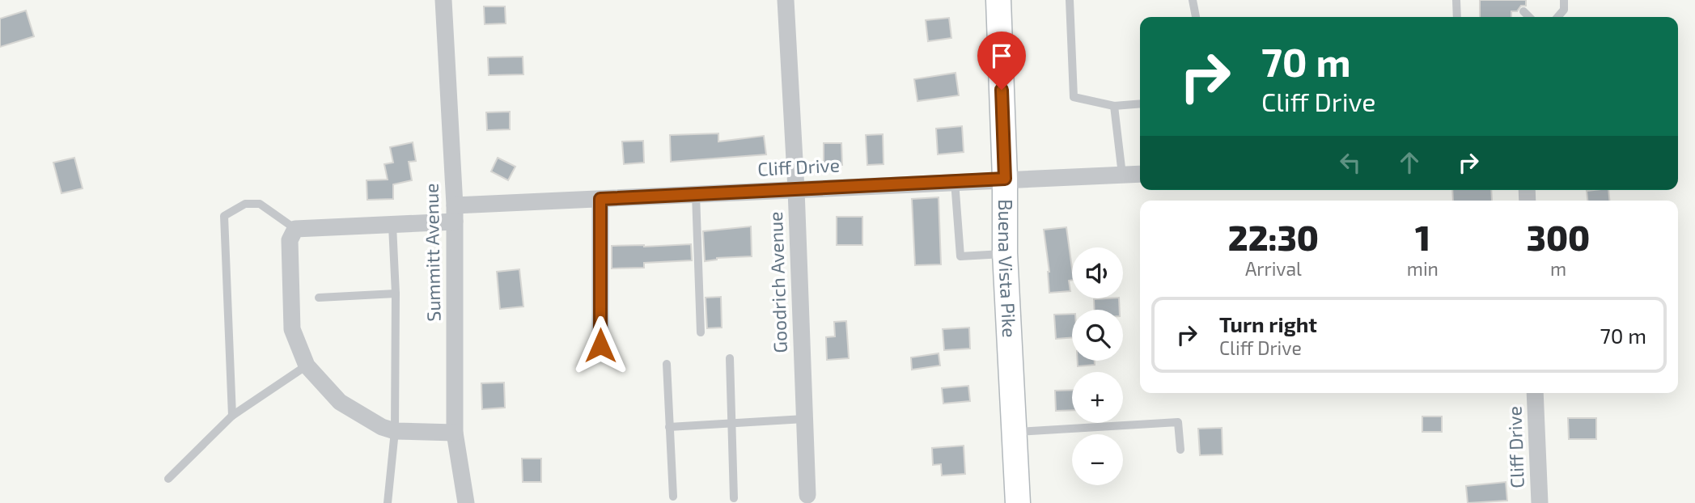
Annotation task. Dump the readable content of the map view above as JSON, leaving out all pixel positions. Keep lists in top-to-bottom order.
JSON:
{
  "streets": {
    "main road": ["Buena Vista Pike"],
    "street": ["Cliff Drive", "Summitt Avenue", "Goodrich Avenue"]
  },
  "crossings": [
    ["Cliff Drive", "Summitt Avenue"],
    ["Cliff Drive", "Buena Vista Pike"],
    ["Cliff Drive", "Goodrich Avenue"]
  ],
  "page": {
    "turn": ["70 m", "Cliff Drive"],
    "eta": [
      "22:30",
      "Arrival",
      "1",
      "min",
      "300",
      "m"
    ],
    "map_buttons": ["+", "−"],
    "list": [
      {
        "name": "Turn right",
        "note": "Cliff Drive",
        "value": "70 m"
      }
    ]
  }
}
